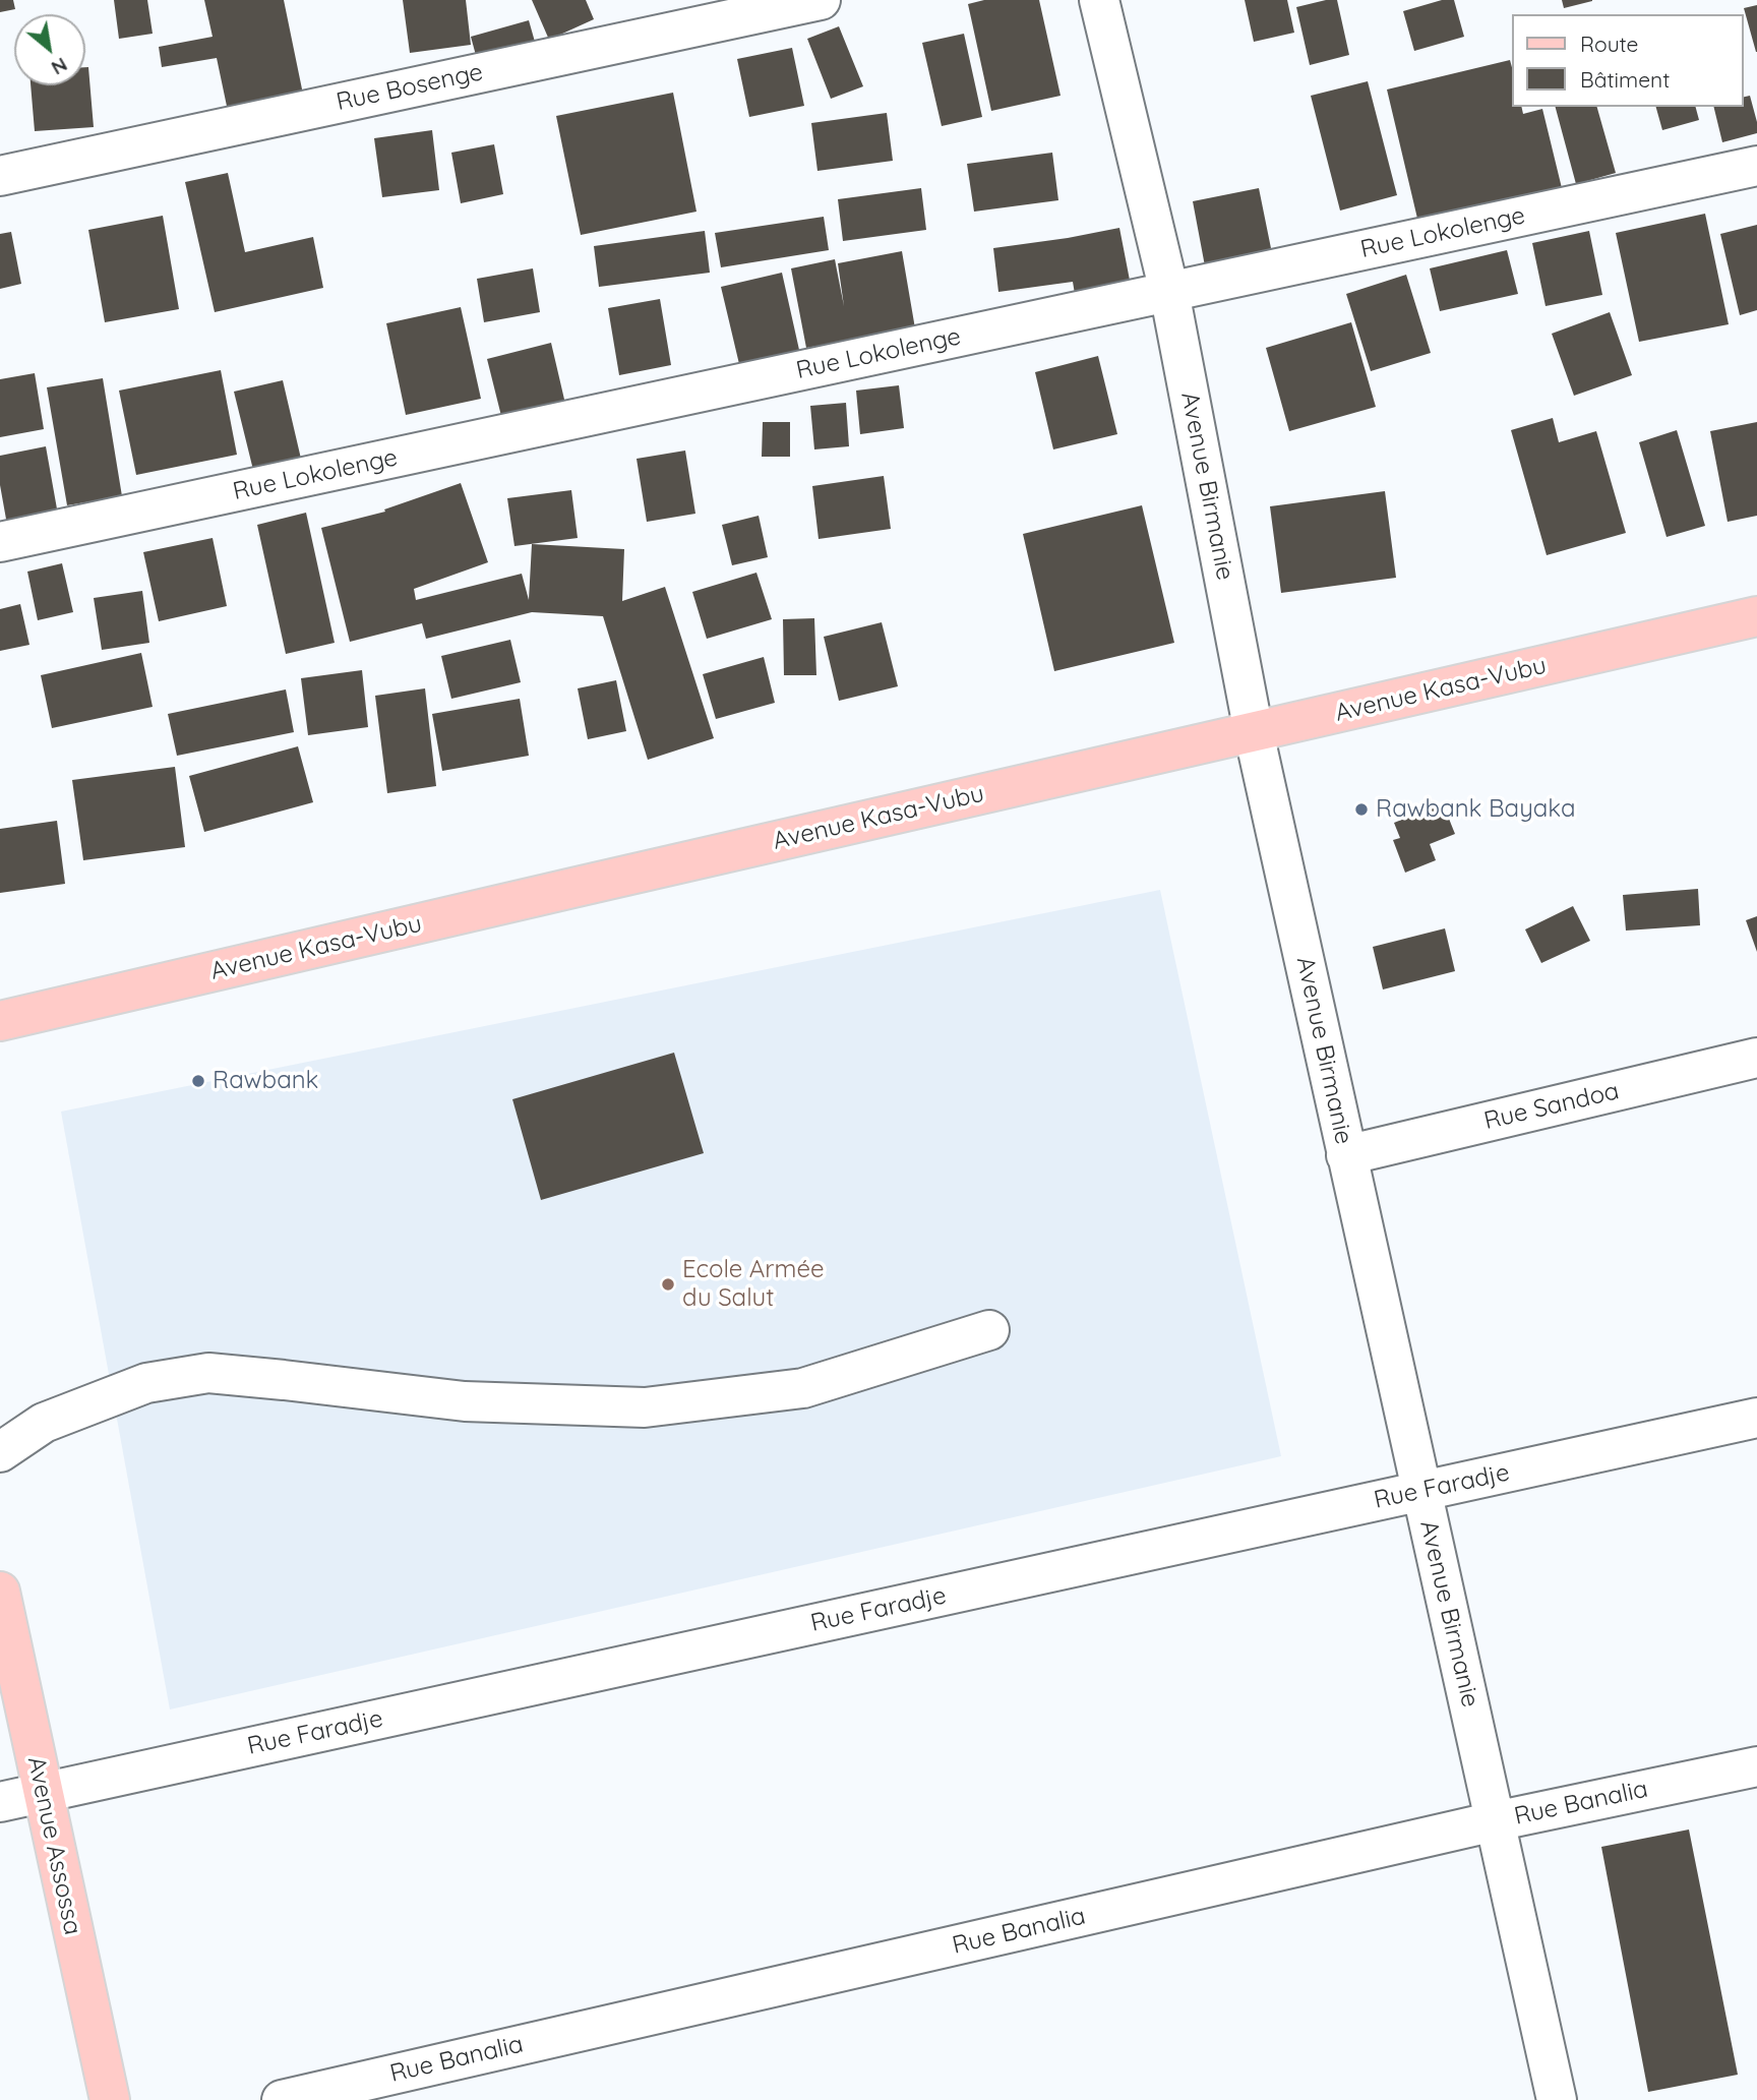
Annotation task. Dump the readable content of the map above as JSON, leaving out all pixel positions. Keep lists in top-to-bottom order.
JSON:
{
  "streets": {
    "main road": ["Avenue Kasa-Vubu", "Avenue Assossa"],
    "street": [
      "Rue Bosenge",
      "Rue Lokolenge",
      "Avenue Birmanie",
      "Rue Sandoa",
      "Rue Faradje",
      "Rue Banalia"
    ]
  },
  "crossings": [
    ["Rue Lokolenge", "Avenue Birmanie"],
    ["Avenue Birmanie", "Avenue Kasa-Vubu"],
    ["Avenue Birmanie", "Rue Sandoa"],
    ["Avenue Birmanie", "Rue Faradje"],
    ["Avenue Birmanie", "Rue Banalia"],
    ["Rue Faradje", "Avenue Assossa"]
  ],
  "places": ["Rawbank Bayaka", "Rawbank", "Ecole Armée du Salut"],
  "legend": ["Route", "Bâtiment"],
  "north": "bottom right"
}
